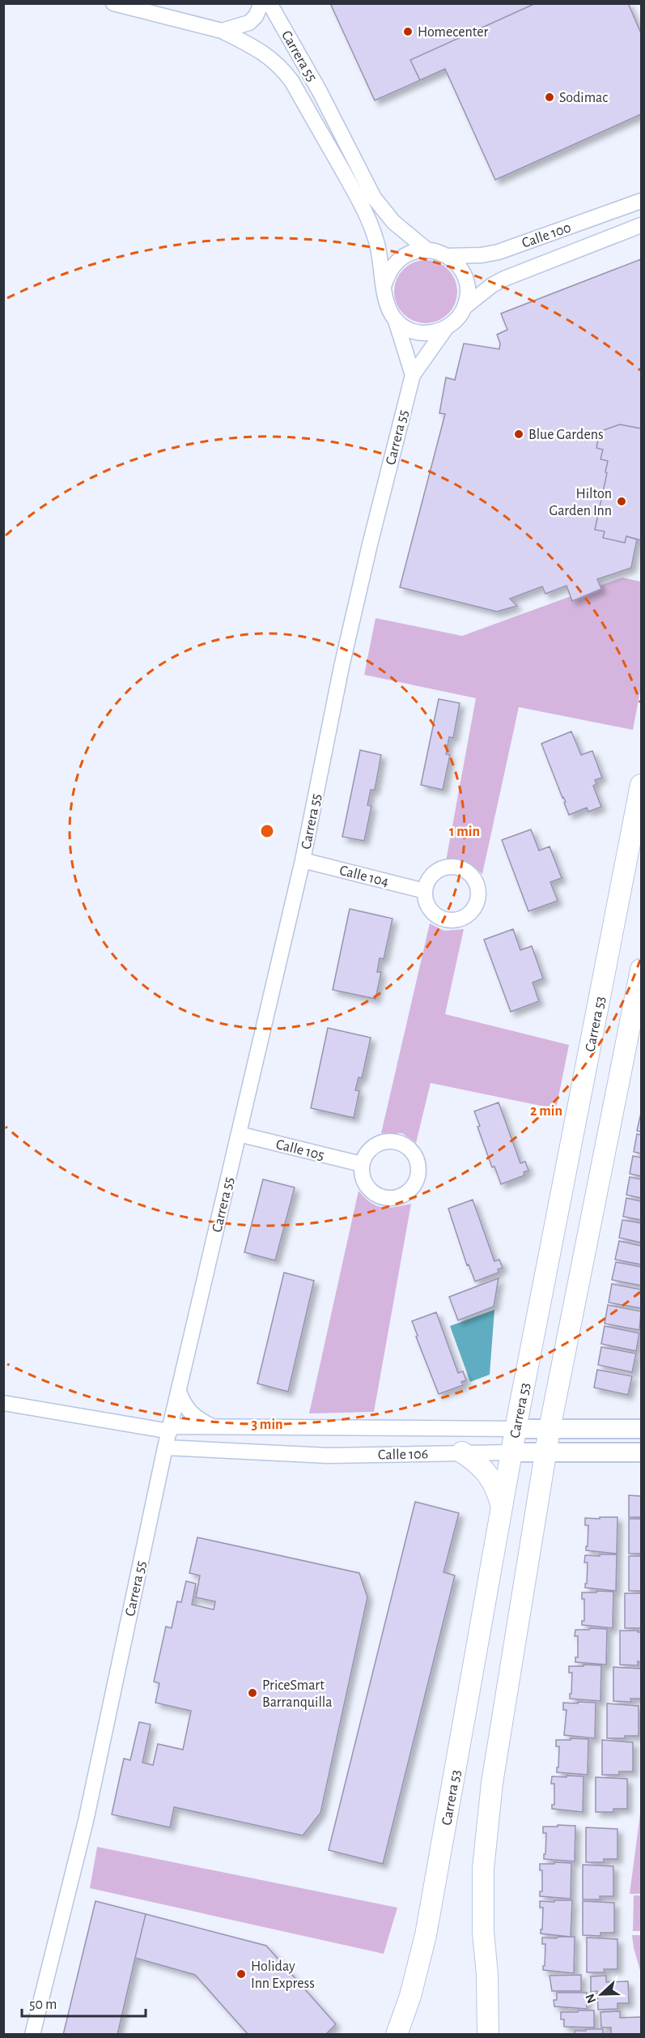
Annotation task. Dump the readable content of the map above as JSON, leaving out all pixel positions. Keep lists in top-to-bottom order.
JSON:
{
  "streets": {
    "main road": ["Carrera 53"],
    "street": [
      "Carrera 55",
      "Calle 100",
      "Calle 104",
      "Calle 105",
      "Calle 106"
    ]
  },
  "crossings": [
    ["Carrera 55", "Calle 100"],
    ["Carrera 55", "Calle 104"],
    ["Carrera 55", "Calle 105"],
    ["Carrera 55", "Calle 106"],
    ["Carrera 53", "Calle 106"]
  ],
  "places": [
    "Homecenter",
    "Sodimac",
    "Blue Gardens",
    "Hilton Garden Inn",
    "PriceSmart Barranquilla",
    "Holiday Inn Express"
  ],
  "scale_bar": "50 m",
  "north": "left",
  "rings": ["1 min", "2 min", "3 min"]
}
